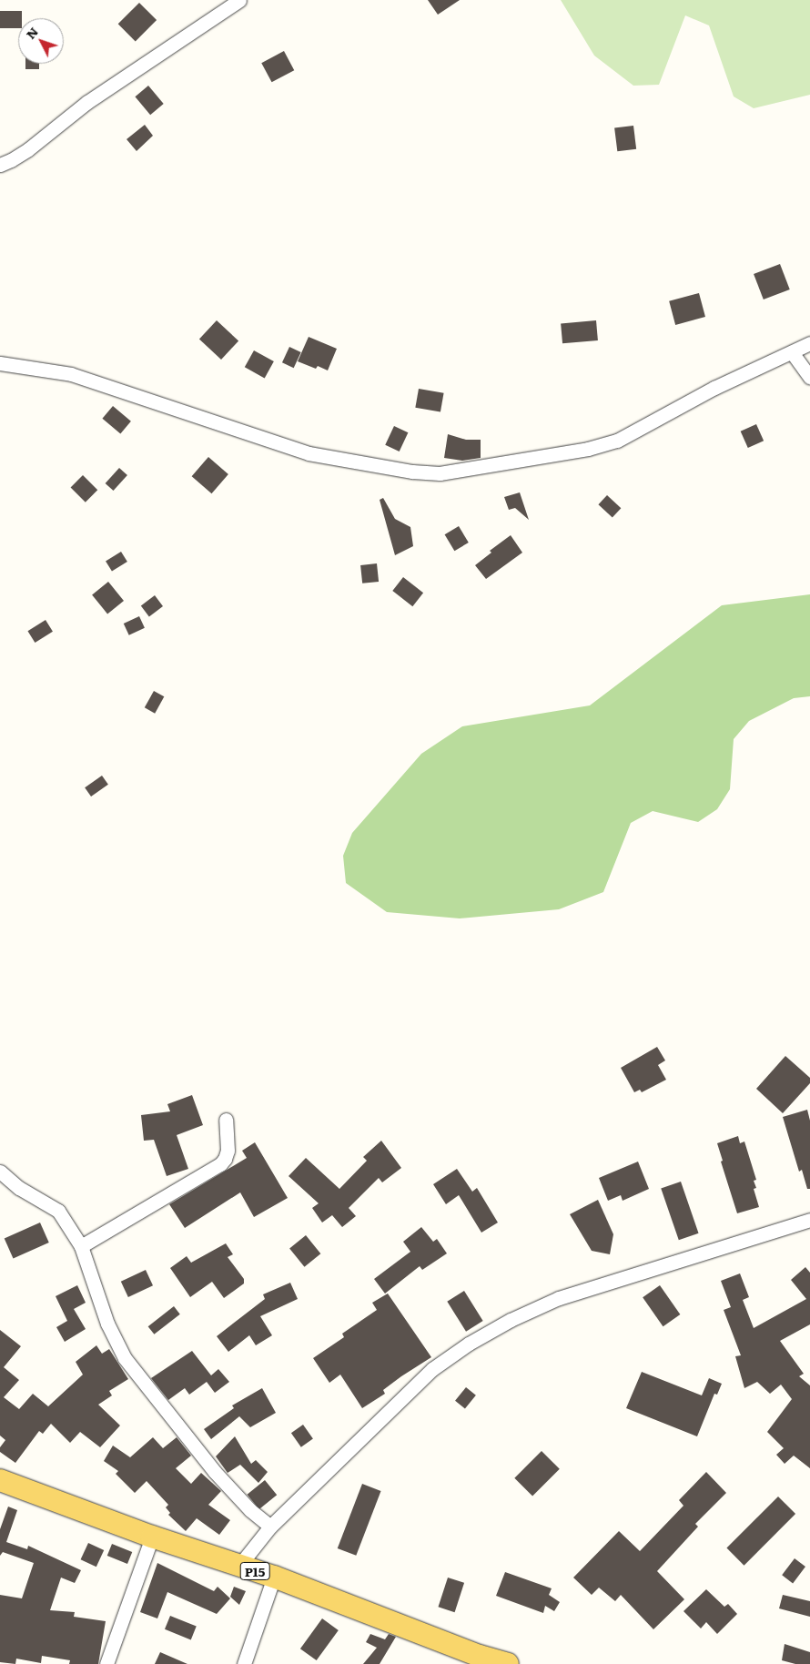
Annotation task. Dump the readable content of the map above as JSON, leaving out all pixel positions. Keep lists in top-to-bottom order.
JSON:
{
  "streets": {
    "main road": ["P15"]
  },
  "north": "top left"
}
